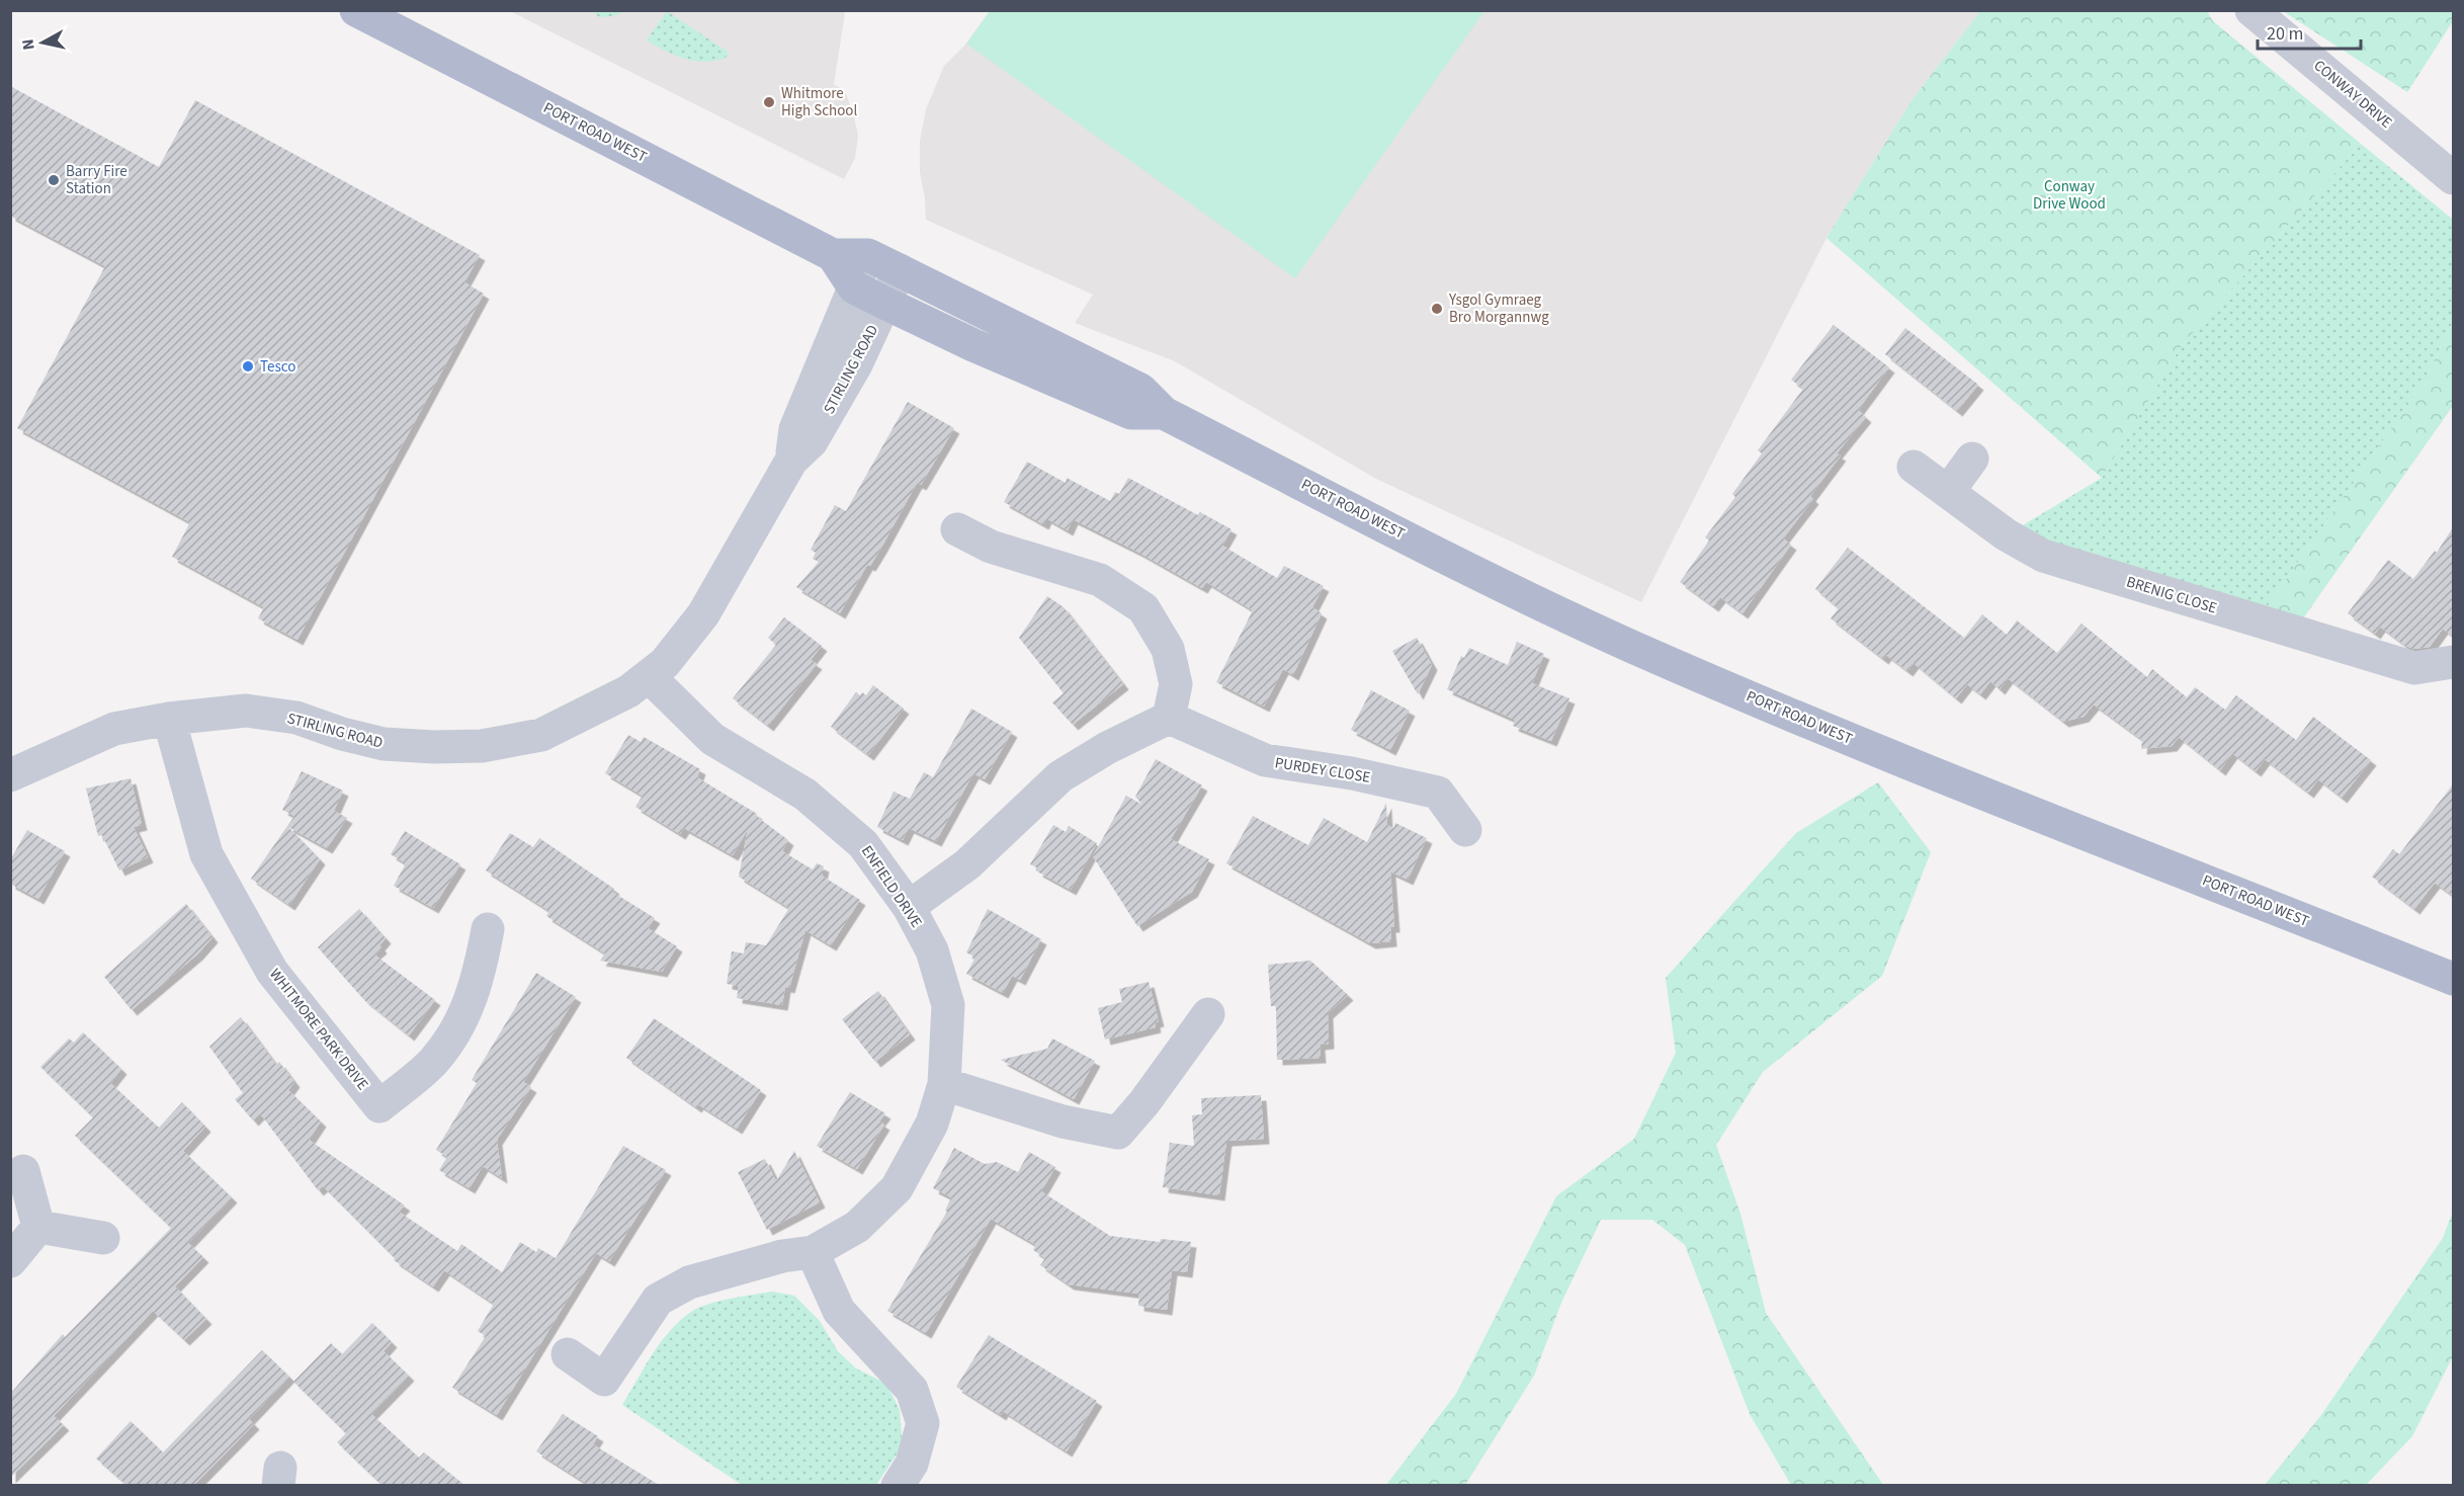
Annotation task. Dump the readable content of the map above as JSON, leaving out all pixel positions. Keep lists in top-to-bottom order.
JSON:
{
  "streets": {
    "main road": ["PORT ROAD WEST"],
    "street": [
      "CONWAY DRIVE",
      "STIRLING ROAD",
      "BRENIG CLOSE",
      "PURDEY CLOSE",
      "ENFIELD DRIVE",
      "WHITMORE PARK DRIVE"
    ]
  },
  "crossings": [
    ["PORT ROAD WEST", "STIRLING ROAD"],
    ["STIRLING ROAD", "ENFIELD DRIVE"],
    ["STIRLING ROAD", "WHITMORE PARK DRIVE"]
  ],
  "parks": ["Conway Drive Wood"],
  "places": [
    "Whitmore High School",
    "Barry Fire Station",
    "Ysgol Gymraeg Bro Morgannwg",
    "Tesco"
  ],
  "scale_bar": "20 m",
  "north": "left"
}
